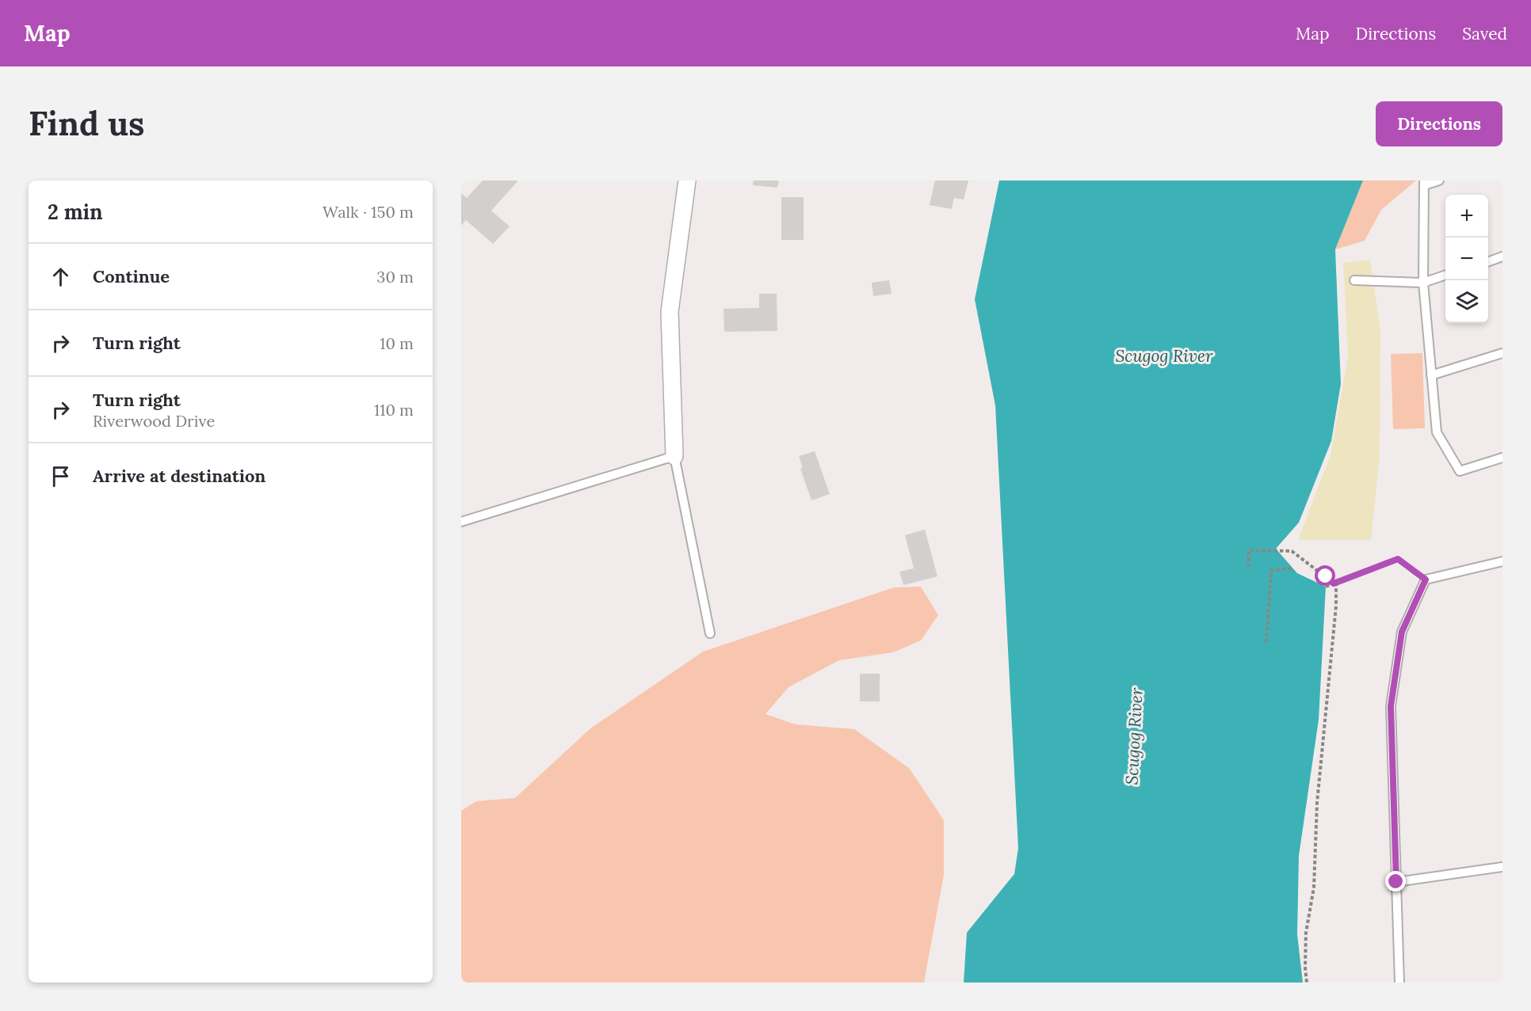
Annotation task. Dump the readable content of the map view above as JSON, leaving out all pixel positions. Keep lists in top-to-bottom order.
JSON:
{
  "water": ["Scugog River"],
  "page": {
    "header": "Map",
    "nav": ["Map", "Directions", "Saved"],
    "buttons": "Directions",
    "title": "Find us",
    "heading": ["2 min", "Walk · 150 m"],
    "map_buttons": ["+", "−"],
    "list": [
      ["Continue", "30 m"],
      ["Turn right", "10 m"],
      ["Turn right", "Riverwood Drive", "110 m"],
      "Arrive at destination"
    ]
  }
}
